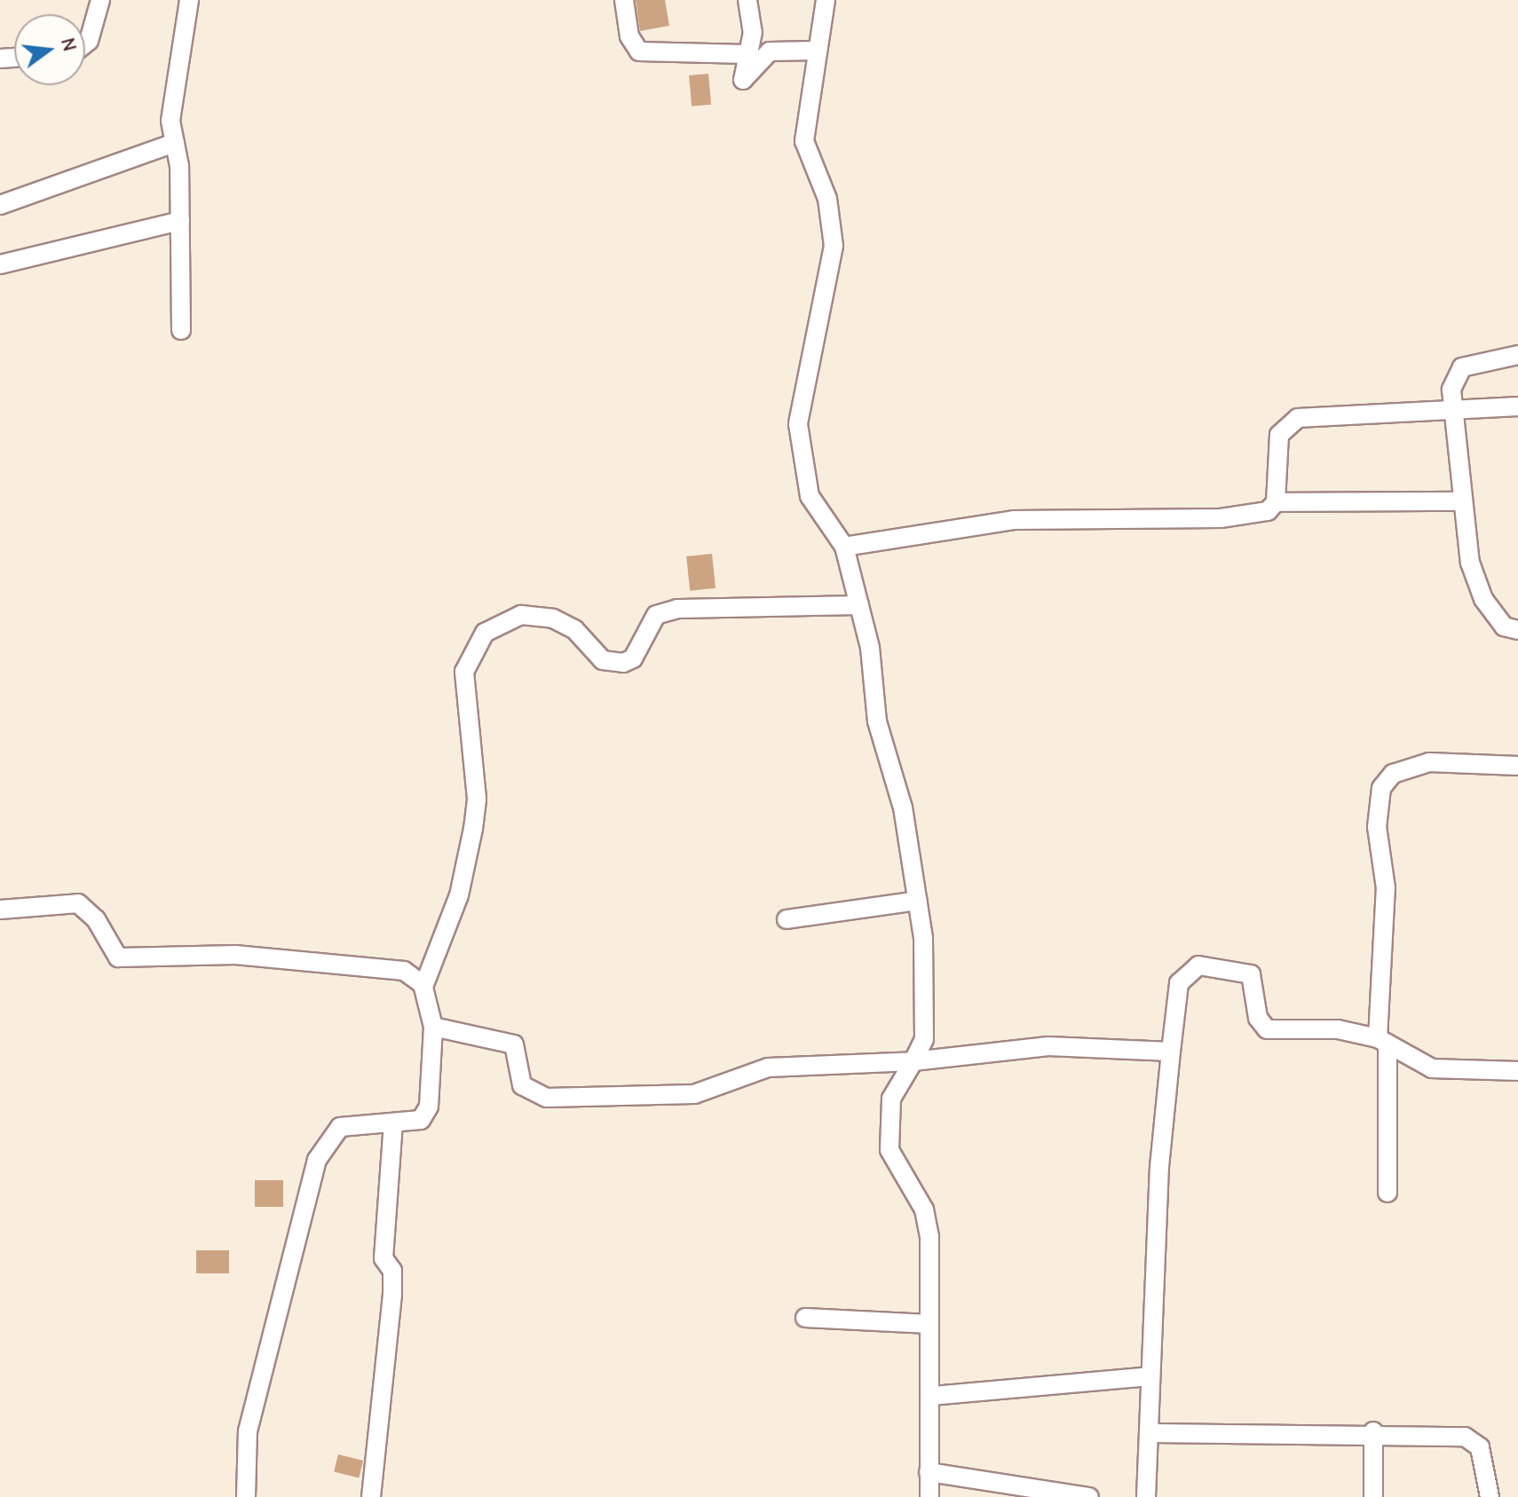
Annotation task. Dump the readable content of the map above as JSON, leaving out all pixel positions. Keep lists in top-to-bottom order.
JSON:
{
  "north": "right"
}
